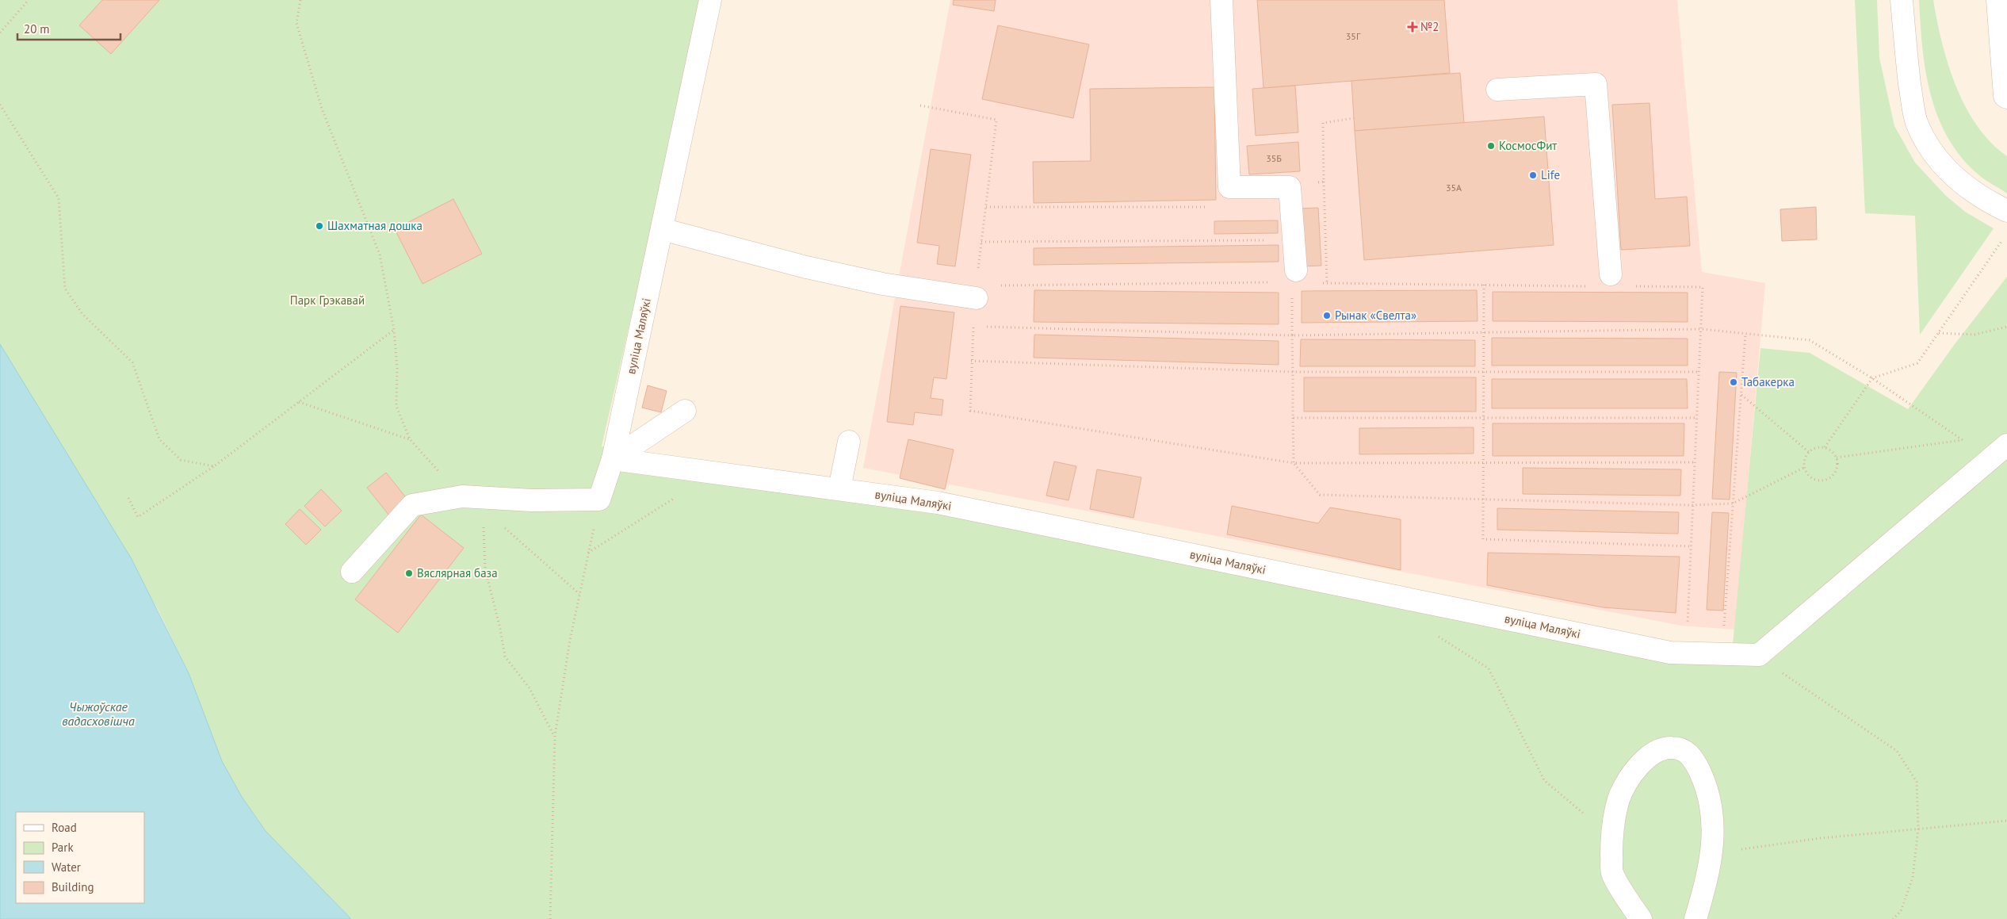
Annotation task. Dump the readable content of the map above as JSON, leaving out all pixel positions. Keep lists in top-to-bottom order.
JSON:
{
  "streets": {
    "street": ["вуліца Маляўкі"]
  },
  "water": ["Чыжоўскае вадасховішча"],
  "parks": ["Парк Грэкавай"],
  "places": {
    "health": ["№2"],
    "other": [
      "КосмосФит",
      "Life",
      "Шахматная дошка",
      "Рынак «Свелта»",
      "Табакерка",
      "Вяслярная база"
    ]
  },
  "house_numbers": ["35Г", "35Б", "35А"],
  "legend": [
    "Road",
    "Park",
    "Water",
    "Building"
  ],
  "scale_bar": "20 m"
}
